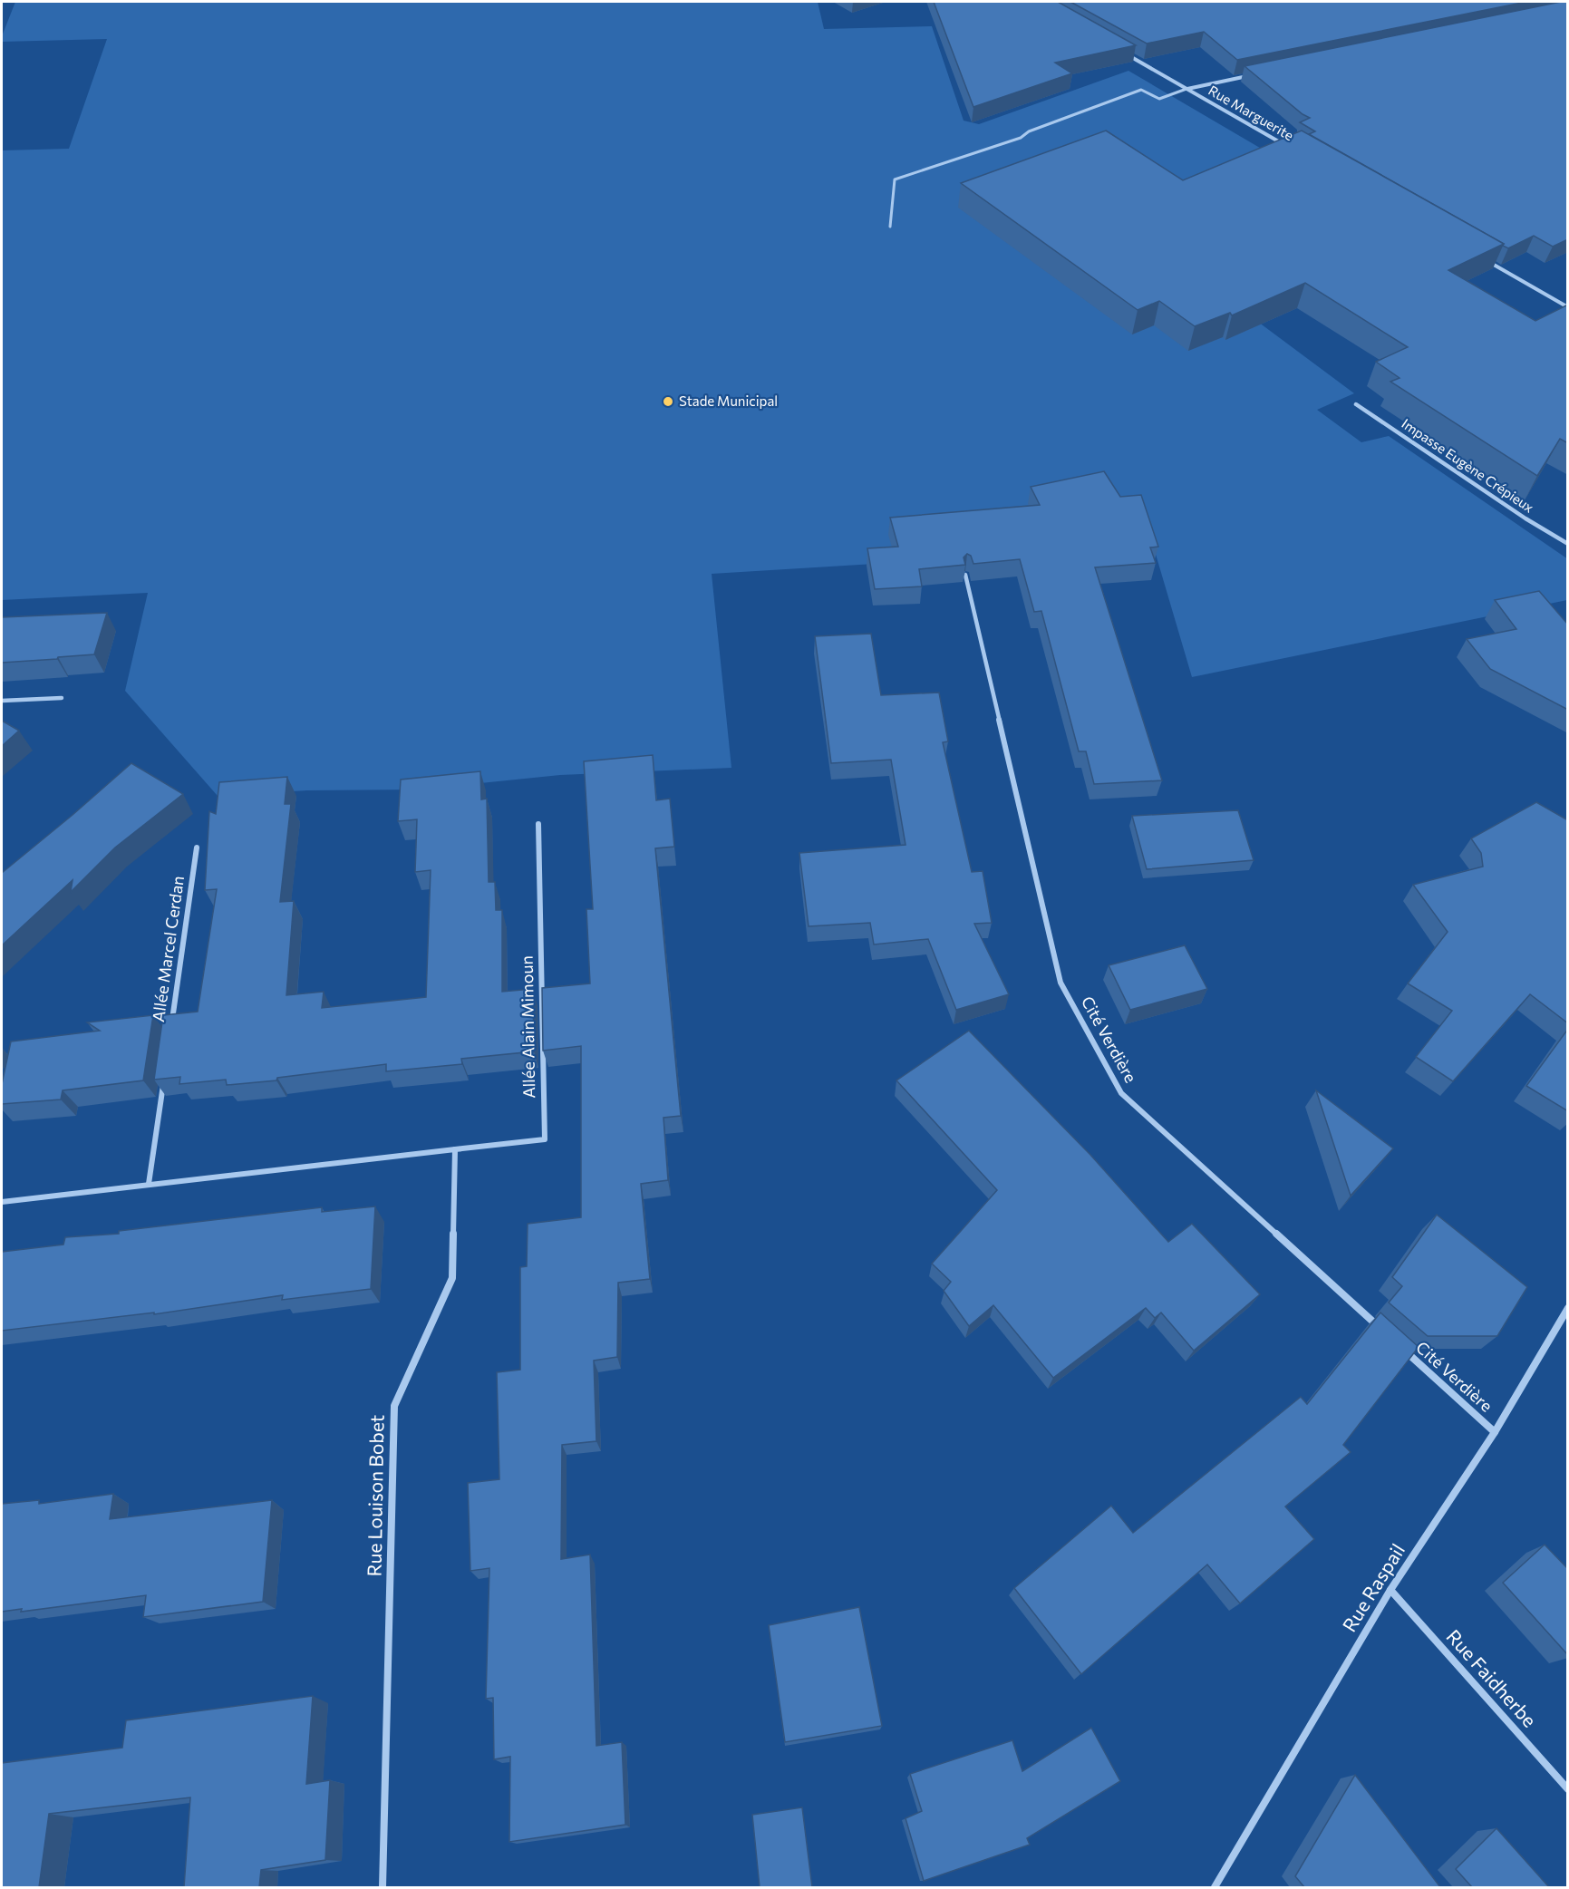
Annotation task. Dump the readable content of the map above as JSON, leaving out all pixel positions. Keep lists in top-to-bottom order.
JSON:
{
  "streets": {
    "street": [
      "Rue Marguerite",
      "Impasse Eugène Crépieux",
      "Allée Marcel Cerdan",
      "Allée Alain Mimoun",
      "Cité Verdière",
      "Rue Louison Bobet",
      "Rue Raspail",
      "Rue Faidherbe"
    ]
  },
  "crossings": [
    ["Allée Alain Mimoun", "Rue Louison Bobet"],
    ["Cité Verdière", "Rue Raspail"],
    ["Rue Raspail", "Rue Faidherbe"]
  ],
  "places": ["Stade Municipal"]
}
